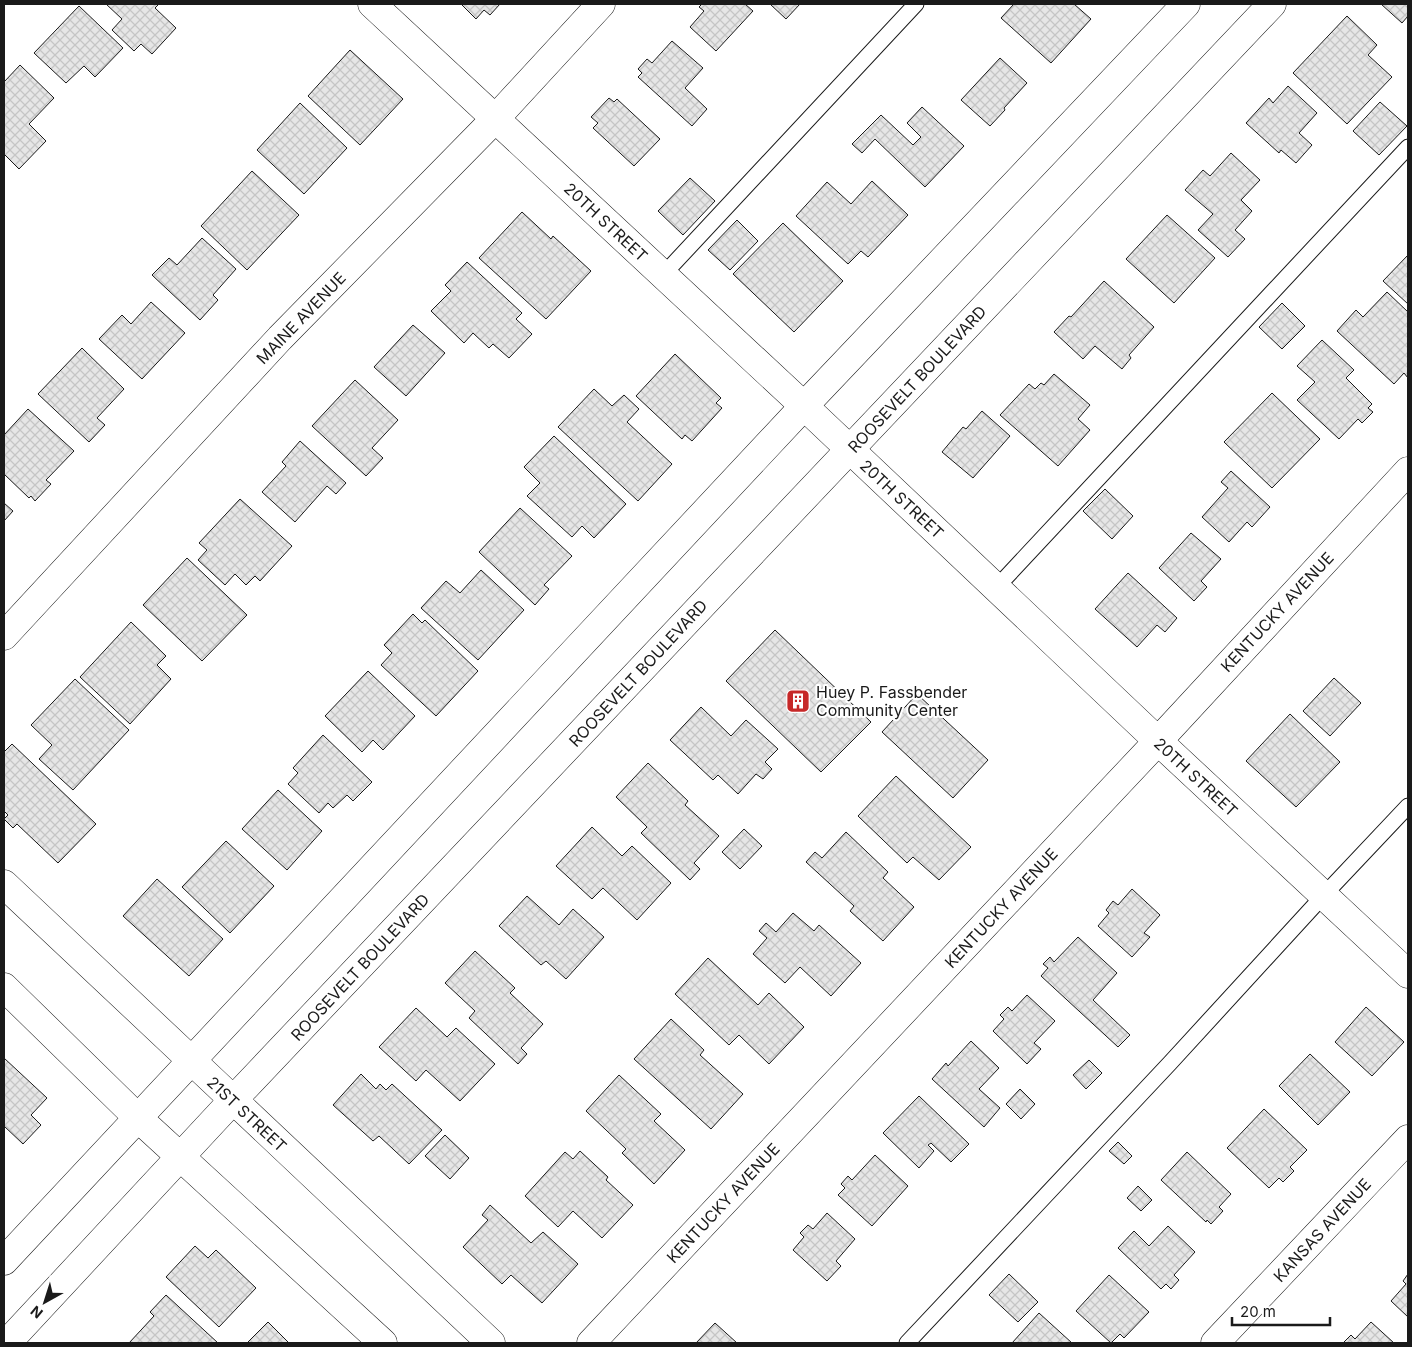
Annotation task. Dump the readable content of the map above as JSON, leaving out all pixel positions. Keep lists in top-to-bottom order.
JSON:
{
  "streets": {
    "street": [
      "20TH STREET",
      "MAINE AVENUE",
      "ROOSEVELT BOULEVARD",
      "KENTUCKY AVENUE",
      "21ST STREET",
      "KANSAS AVENUE"
    ]
  },
  "crossings": [
    ["20TH STREET", "MAINE AVENUE"],
    ["20TH STREET", "ROOSEVELT BOULEVARD"],
    ["20TH STREET", "KENTUCKY AVENUE"],
    ["ROOSEVELT BOULEVARD", "21ST STREET"]
  ],
  "places": {
    "building": ["Huey P. Fassbender Community Center"]
  },
  "scale_bar": "20 m",
  "north": "bottom left"
}
